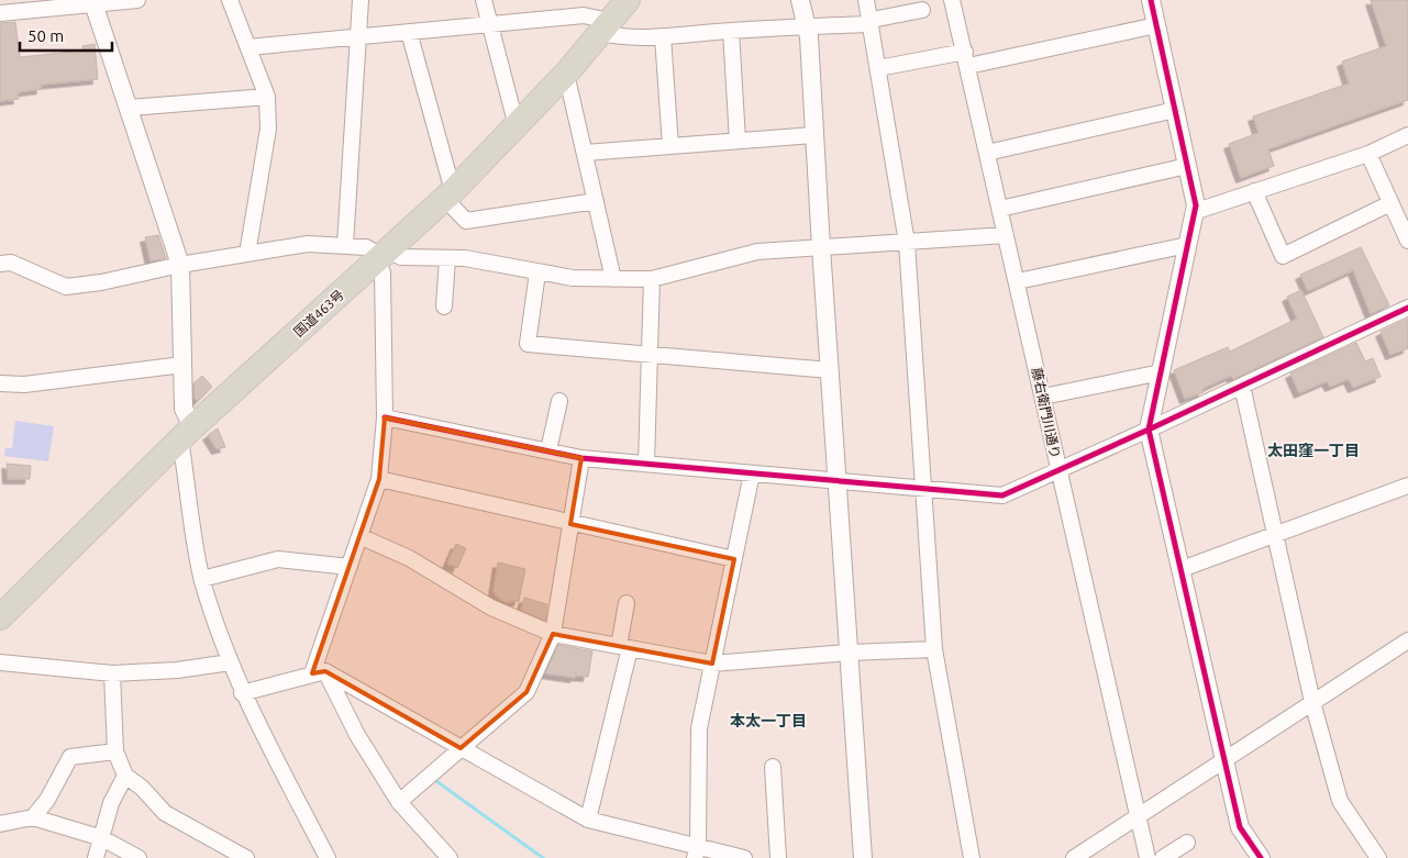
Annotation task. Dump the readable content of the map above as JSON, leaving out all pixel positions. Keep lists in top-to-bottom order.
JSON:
{
  "streets": {
    "highway": ["国道463号"],
    "street": ["藤右衛門川通り"]
  },
  "districts": ["太田窪一丁目", "本太一丁目"],
  "scale_bar": "50 m"
}
